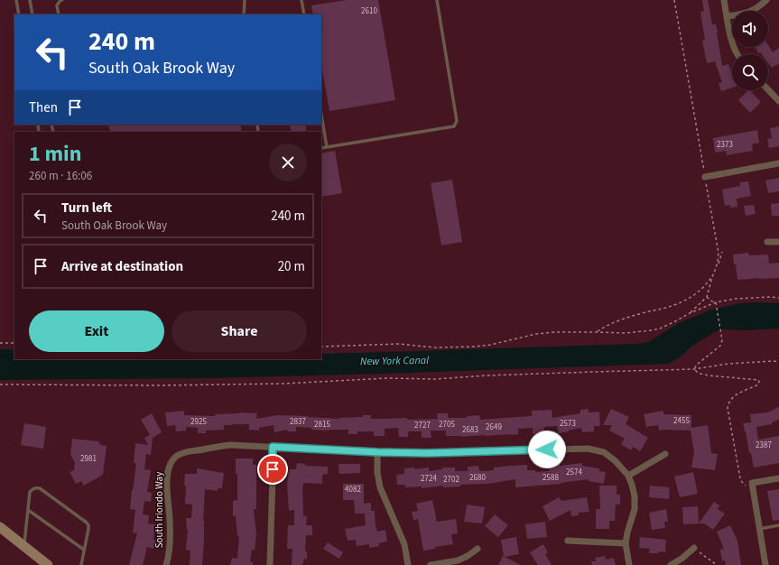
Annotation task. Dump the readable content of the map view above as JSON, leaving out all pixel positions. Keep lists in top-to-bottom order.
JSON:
{
  "streets": {
    "street": ["South Iriondo Way"]
  },
  "water": ["New York Canal"],
  "house_numbers": [
    "2610",
    "2373",
    "2455",
    "2925",
    "2837",
    "2573",
    "2815",
    "2705",
    "2727",
    "2649",
    "2683",
    "2387",
    "2981",
    "2574",
    "2680",
    "2588",
    "2724",
    "2702",
    "4082"
  ],
  "page": {
    "turn": ["240 m", "South Oak Brook Way"],
    "then": "Then",
    "heading": ["1 min", "260 m · 16:06"],
    "list": [
      {
        "name": "Turn left",
        "note": "South Oak Brook Way",
        "value": "240 m"
      },
      {
        "name": "Arrive at destination",
        "value": "20 m"
      }
    ],
    "buttons": ["Exit", "Share"]
  }
}
